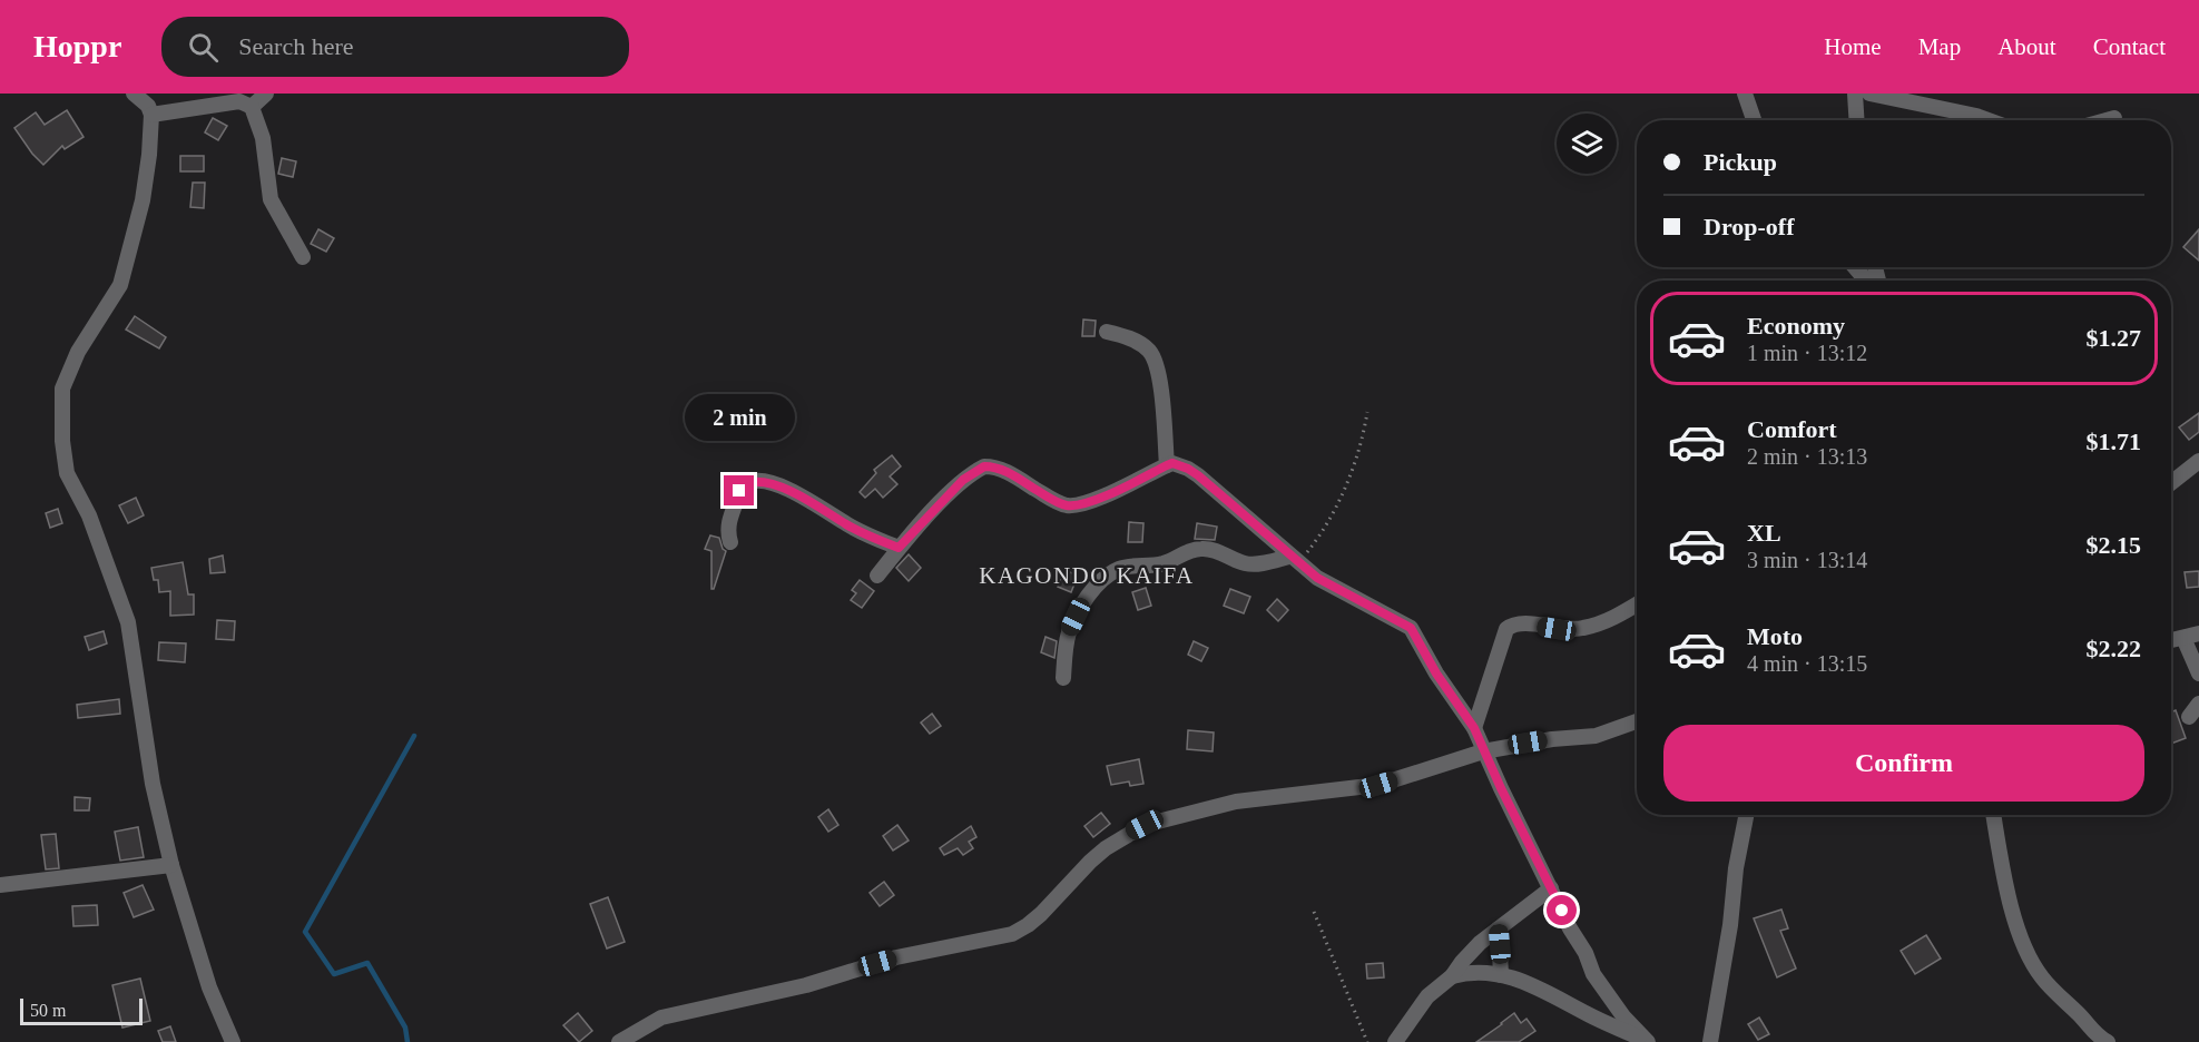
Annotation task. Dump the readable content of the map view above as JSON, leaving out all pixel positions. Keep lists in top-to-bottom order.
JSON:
{
  "districts": ["KAGONDO KAIFA"],
  "scale_bar": "50 m",
  "page": {
    "header": "Hoppr",
    "search": "Search here",
    "nav": [
      "Home",
      "Map",
      "About",
      "Contact"
    ],
    "banner": ["Pickup", "Drop-off"],
    "list": [
      {
        "name": "Economy",
        "note": "1 min · 13:12",
        "value": "$1.27"
      },
      {
        "name": "Comfort",
        "note": "2 min · 13:13",
        "value": "$1.71"
      },
      {
        "name": "XL",
        "note": "3 min · 13:14",
        "value": "$2.15"
      },
      {
        "name": "Moto",
        "note": "4 min · 13:15",
        "value": "$2.22"
      }
    ],
    "bubble": "2 min",
    "buttons": "Confirm",
    "scale": "50 m"
  }
}
